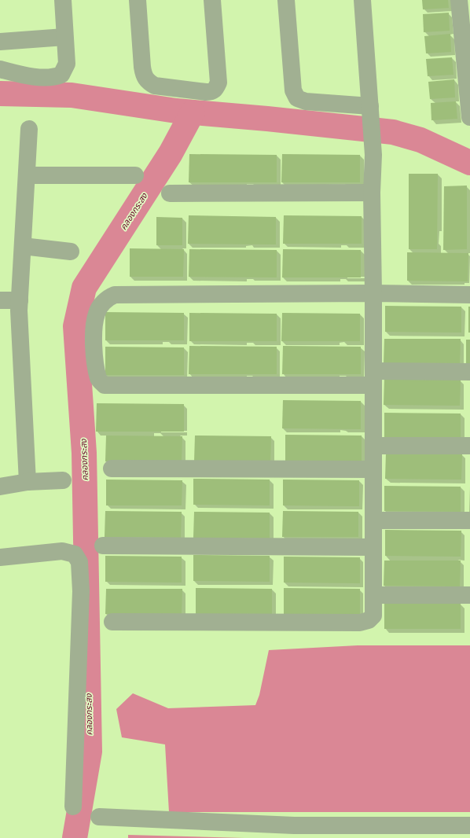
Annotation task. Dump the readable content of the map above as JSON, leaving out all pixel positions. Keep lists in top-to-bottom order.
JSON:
{
  "water": ["คลองกระสง"]
}
